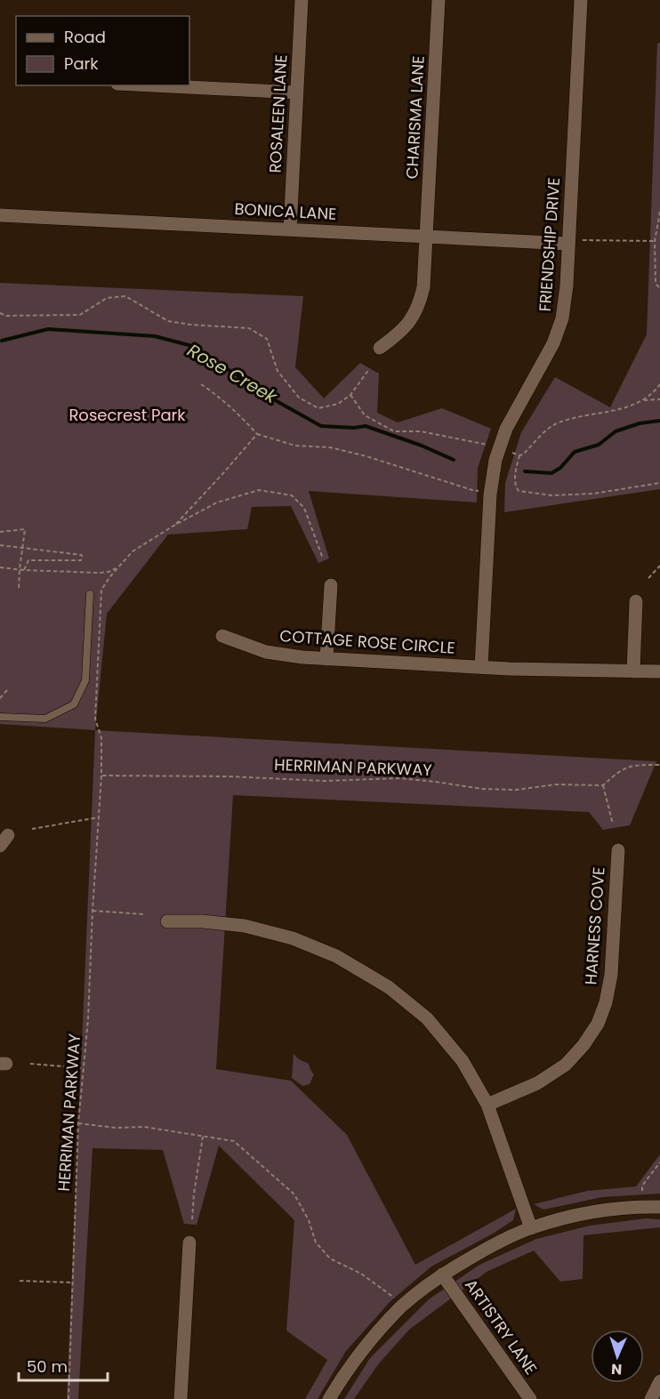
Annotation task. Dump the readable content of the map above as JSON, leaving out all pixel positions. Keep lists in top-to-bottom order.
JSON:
{
  "streets": {
    "street": [
      "ROSALEEN LANE",
      "CHARISMA LANE",
      "BONICA LANE",
      "FRIENDSHIP DRIVE",
      "COTTAGE ROSE CIRCLE",
      "HARNESS COVE",
      "ARTISTRY LANE"
    ],
    "path": ["HERRIMAN PARKWAY"]
  },
  "crossings": [
    ["ROSALEEN LANE", "BONICA LANE"],
    ["CHARISMA LANE", "BONICA LANE"],
    ["BONICA LANE", "FRIENDSHIP DRIVE"],
    ["FRIENDSHIP DRIVE", "COTTAGE ROSE CIRCLE"]
  ],
  "water": ["Rose Creek"],
  "parks": ["Rosecrest Park"],
  "legend": ["Road", "Park"],
  "scale_bar": "50 m",
  "north": "bottom"
}
